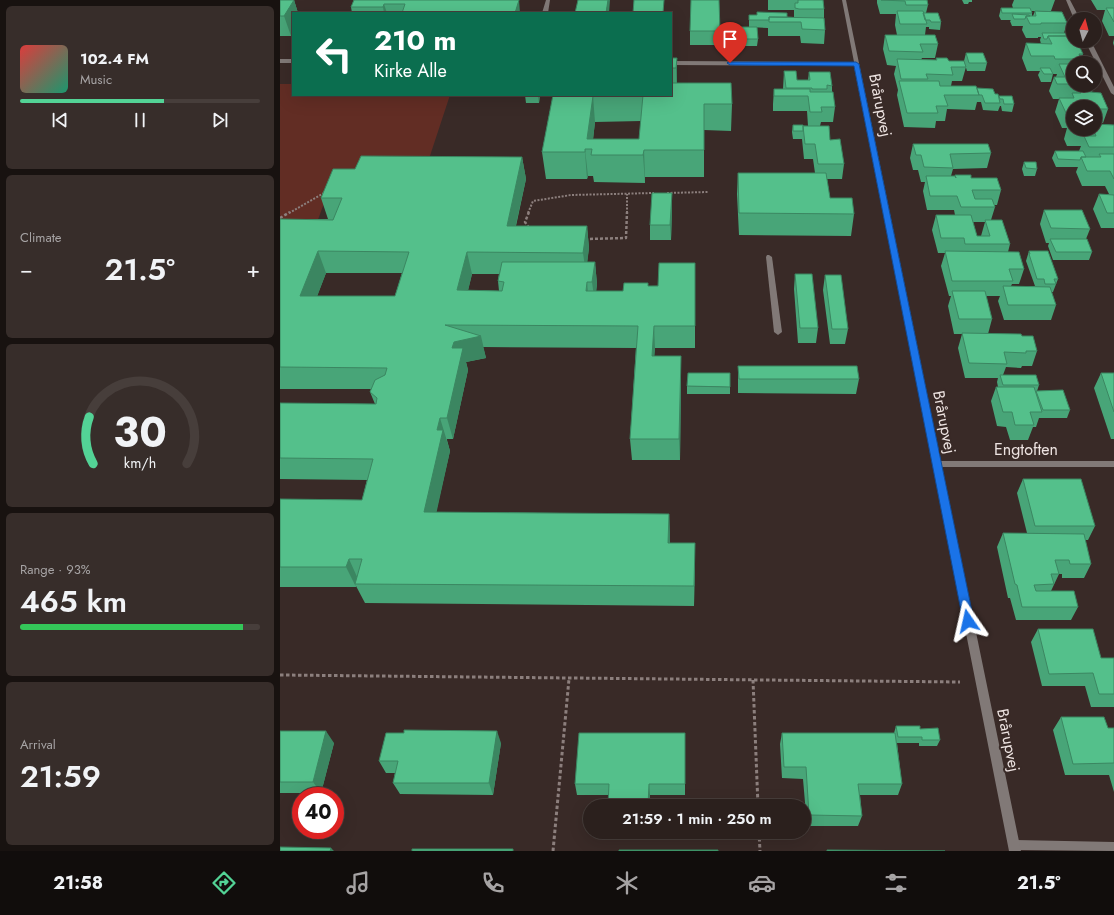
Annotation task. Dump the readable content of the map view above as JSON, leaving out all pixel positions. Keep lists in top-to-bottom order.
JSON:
{
  "streets": {
    "street": ["Brårupvej", "Engtoften"]
  },
  "crossings": [
    ["Brårupvej", "Engtoften"]
  ],
  "north": "top",
  "page": {
    "turn": ["210 m", "Kirke Alle"],
    "song": ["102.4 FM", "Music"],
    "tile": [
      "Climate",
      ["Range · 93%", "465 km"],
      ["Arrival", "21:59"]
    ],
    "heat": ["−", "21.5°", "+"],
    "limit": "40",
    "trip": "21:59 · 1 min · 250 m",
    "tabs": ["21:58", "21.5°"],
    "gauge": ["30", "km/h"]
  }
}
